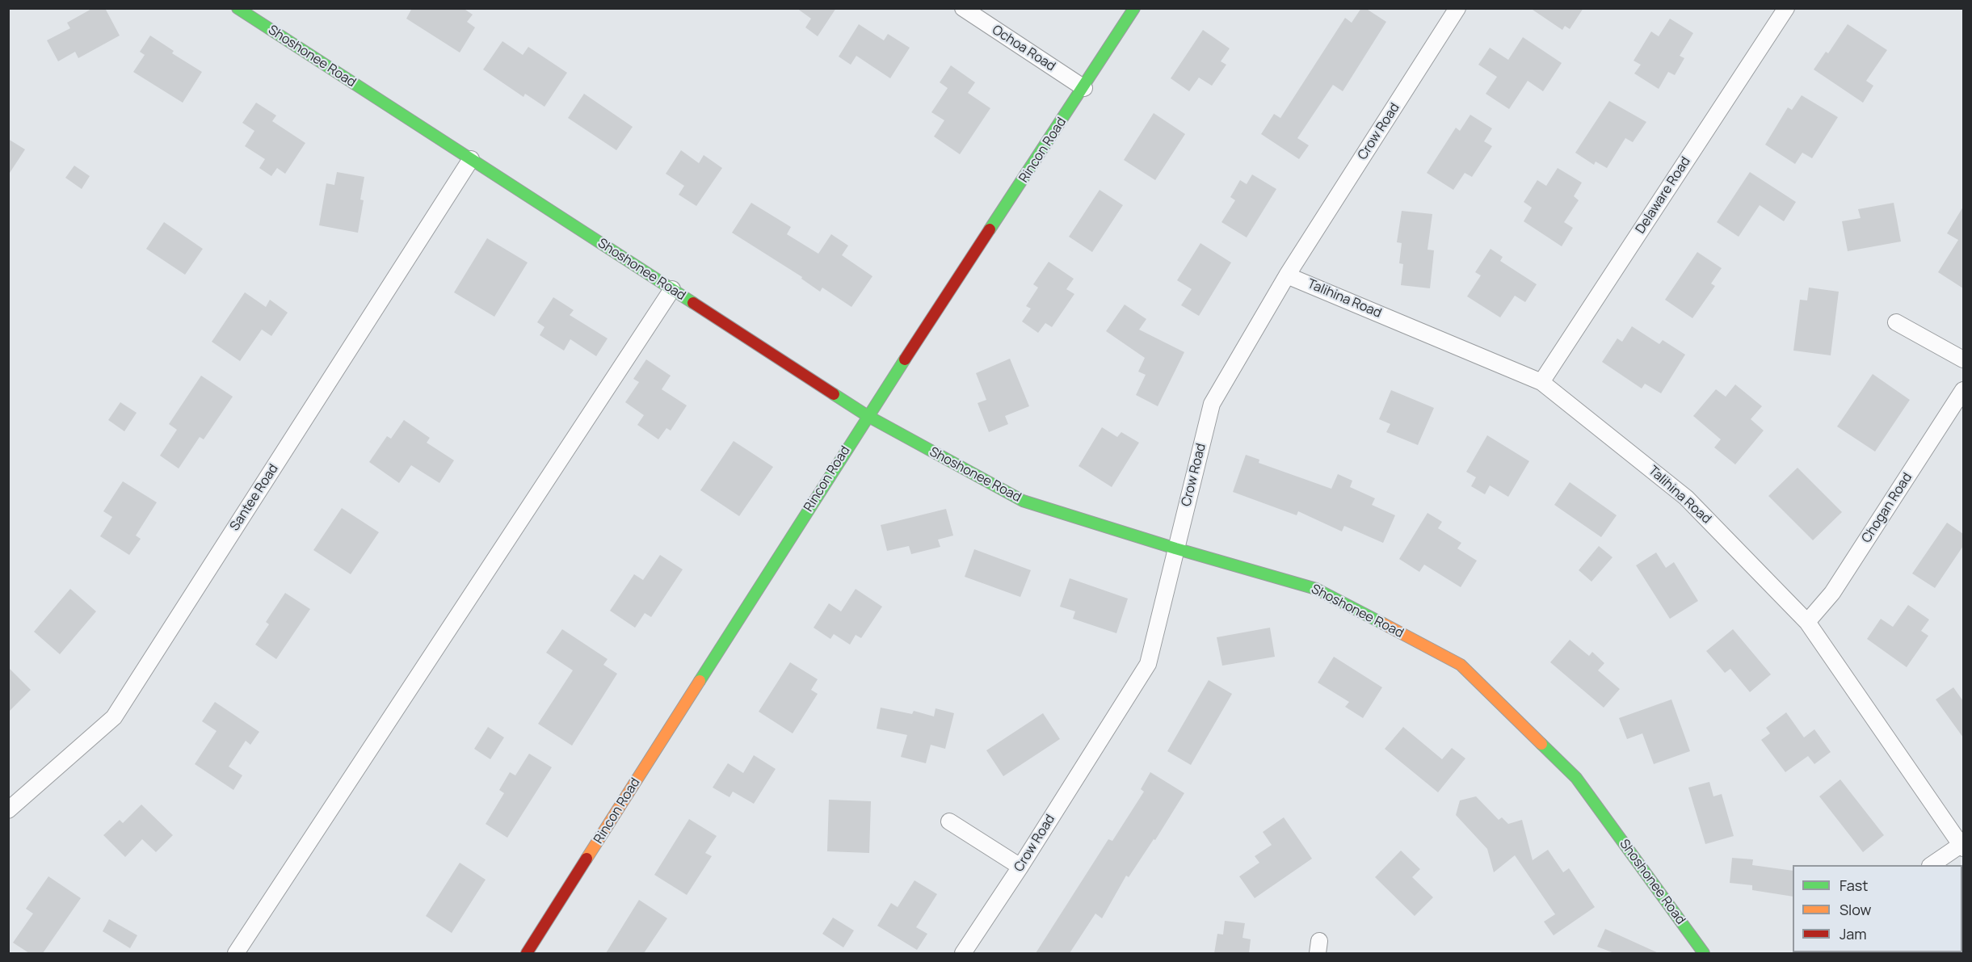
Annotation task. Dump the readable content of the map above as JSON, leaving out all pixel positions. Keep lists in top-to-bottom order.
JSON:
{
  "streets": {
    "street": [
      "Ochoa Road",
      "Shoshonee Road",
      "Crow Road",
      "Rincon Road",
      "Delaware Road",
      "Talihina Road",
      "Santee Road",
      "Chogan Road"
    ]
  },
  "crossings": [
    ["Ochoa Road", "Rincon Road"],
    ["Shoshonee Road", "Crow Road"],
    ["Shoshonee Road", "Rincon Road"],
    ["Shoshonee Road", "Santee Road"],
    ["Crow Road", "Talihina Road"],
    ["Delaware Road", "Talihina Road"],
    ["Talihina Road", "Chogan Road"]
  ],
  "legend": ["Fast", "Slow", "Jam"]
}
